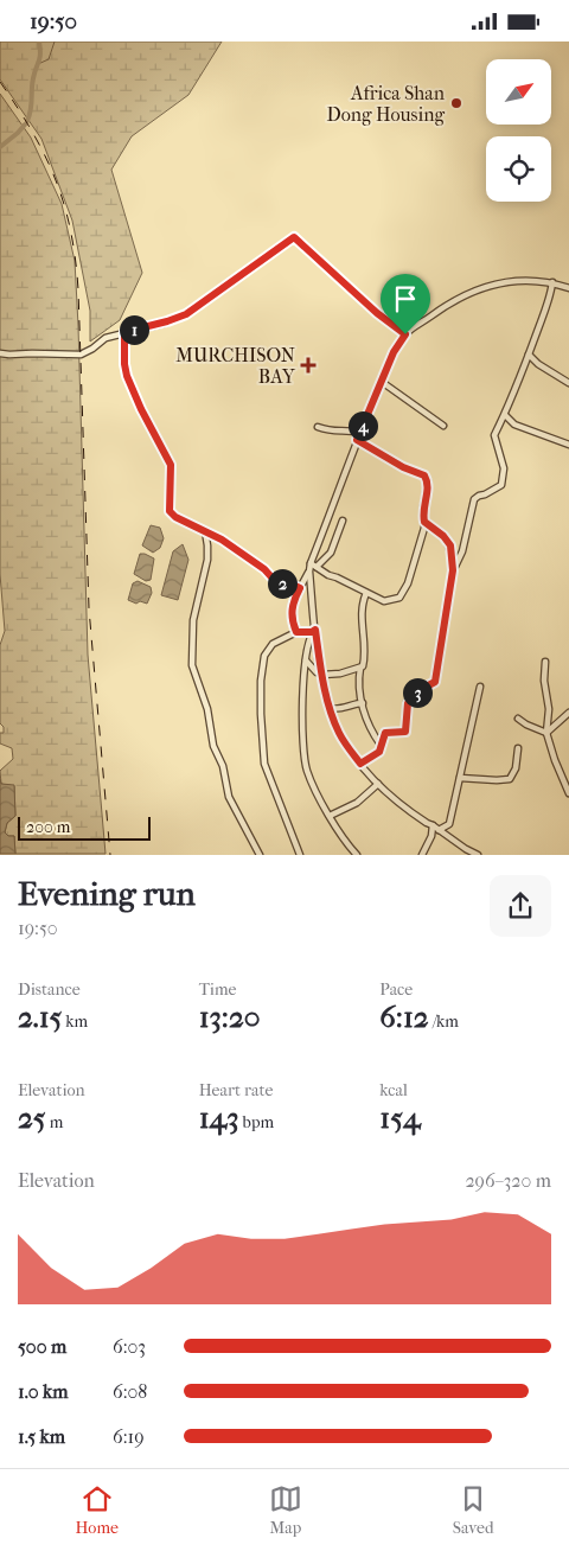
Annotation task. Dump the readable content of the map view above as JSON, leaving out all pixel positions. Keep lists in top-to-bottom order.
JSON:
{
  "places": {
    "other": ["Africa Shan Dong Housing"],
    "health": ["MURCHISON BAY"]
  },
  "scale_bar": "200 m",
  "north": "top right",
  "page": {
    "status": "19:50",
    "pins": [
      "1",
      "4",
      "2",
      "3"
    ],
    "scale": "200 m",
    "heading": ["Evening run", "19:50"],
    "stats": [
      ["Distance", "2.15 km"],
      ["Time", "13:20"],
      ["Pace", "6:12 /km"],
      ["Elevation", "25 m"],
      ["Heart rate", "143 bpm"],
      ["kcal", "154"]
    ],
    "chart": ["Elevation", "296–320 m"],
    "list": [
      {
        "name": "500 m",
        "note": "6:03"
      },
      {
        "name": "1.0 km",
        "note": "6:08"
      },
      {
        "name": "1.5 km",
        "note": "6:19"
      }
    ],
    "tabs": ["Home", "Map", "Saved"]
  }
}
